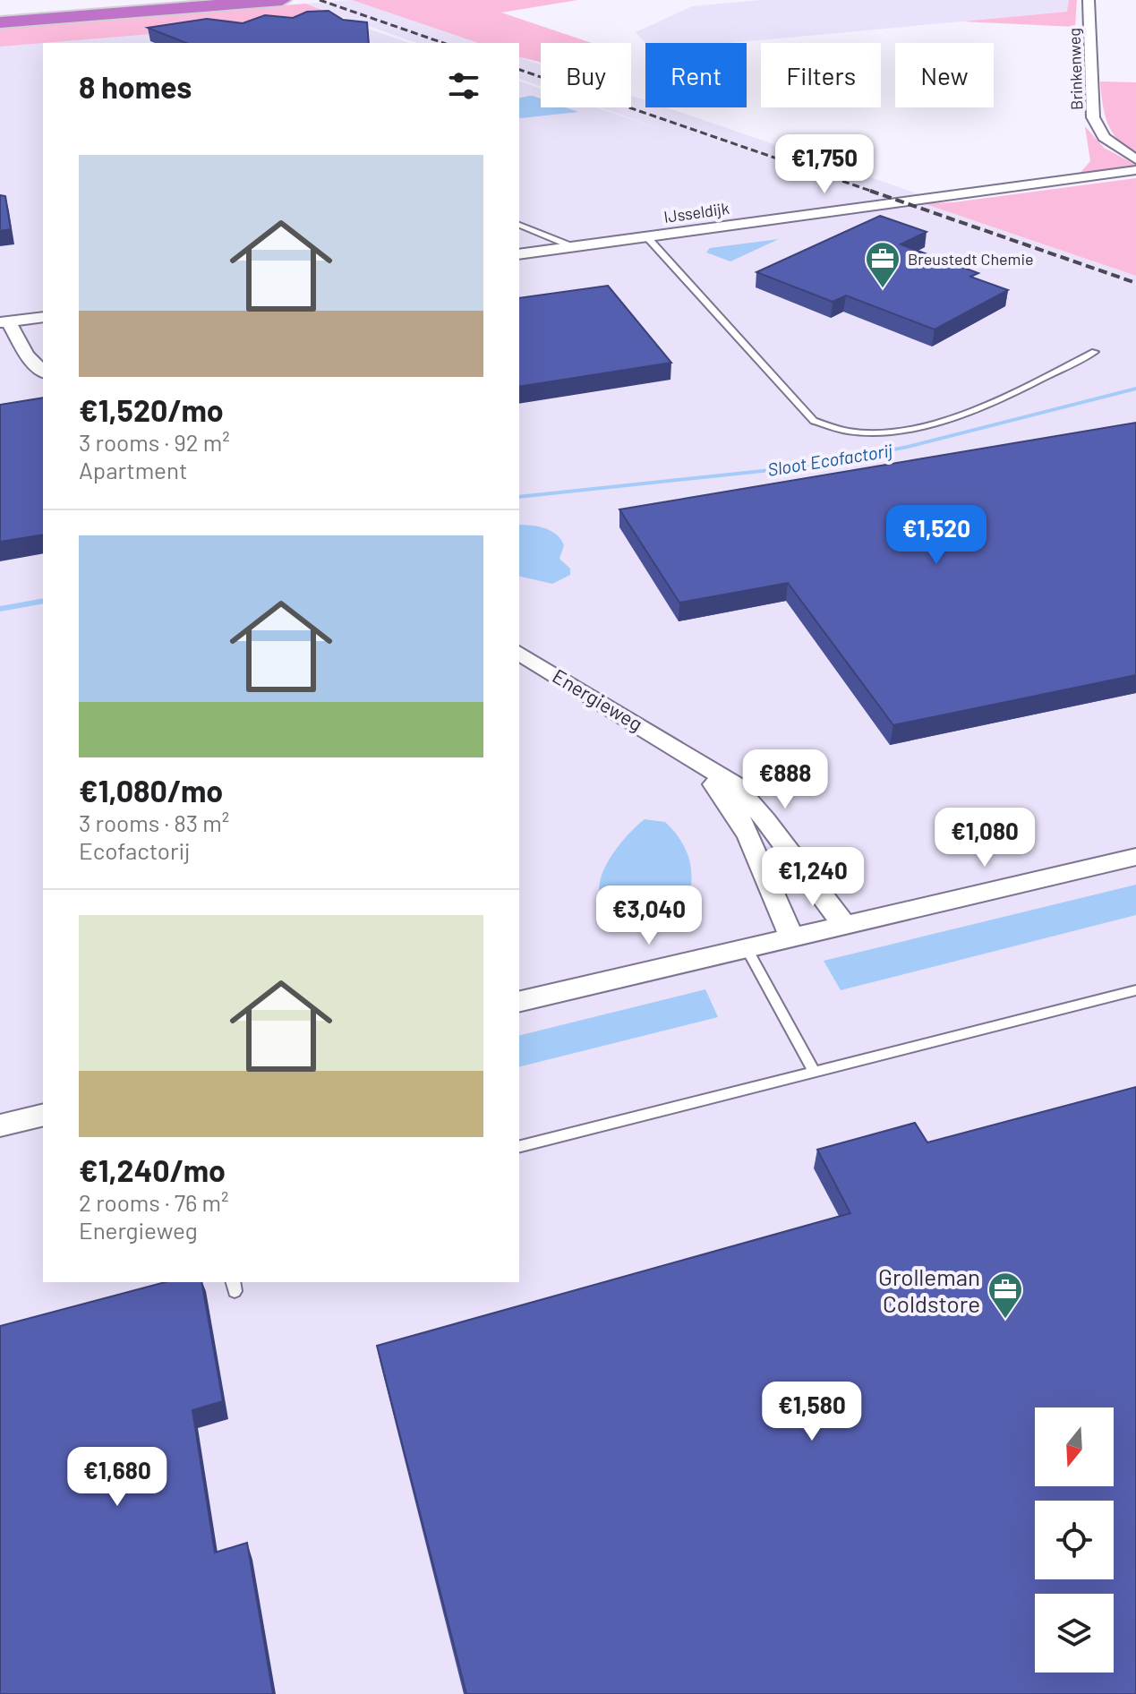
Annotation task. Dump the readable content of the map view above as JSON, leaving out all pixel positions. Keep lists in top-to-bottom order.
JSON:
{
  "streets": {
    "street": ["Brinkenweg", "IJsseldijk", "Energieweg"]
  },
  "water": ["Sloot Ecofactorij"],
  "places": {
    "office": ["Breustedt Chemie", "Grolleman Coldstore"]
  },
  "north": "bottom",
  "page": {
    "chip": [
      "Buy",
      "Rent",
      "Filters",
      "New"
    ],
    "heading": "8 homes",
    "list": [
      {
        "name": "€1,520/mo",
        "note": "3 rooms · 92 m² · Apartment"
      },
      {
        "name": "€1,080/mo",
        "note": "3 rooms · 83 m² · Ecofactorij"
      },
      {
        "name": "€1,240/mo",
        "note": "2 rooms · 76 m² · Energieweg"
      }
    ],
    "price": [
      "€1,750",
      "€1,520",
      "€888",
      "€1,080",
      "€1,240",
      "€3,040",
      "€1,580",
      "€1,680"
    ]
  }
}
